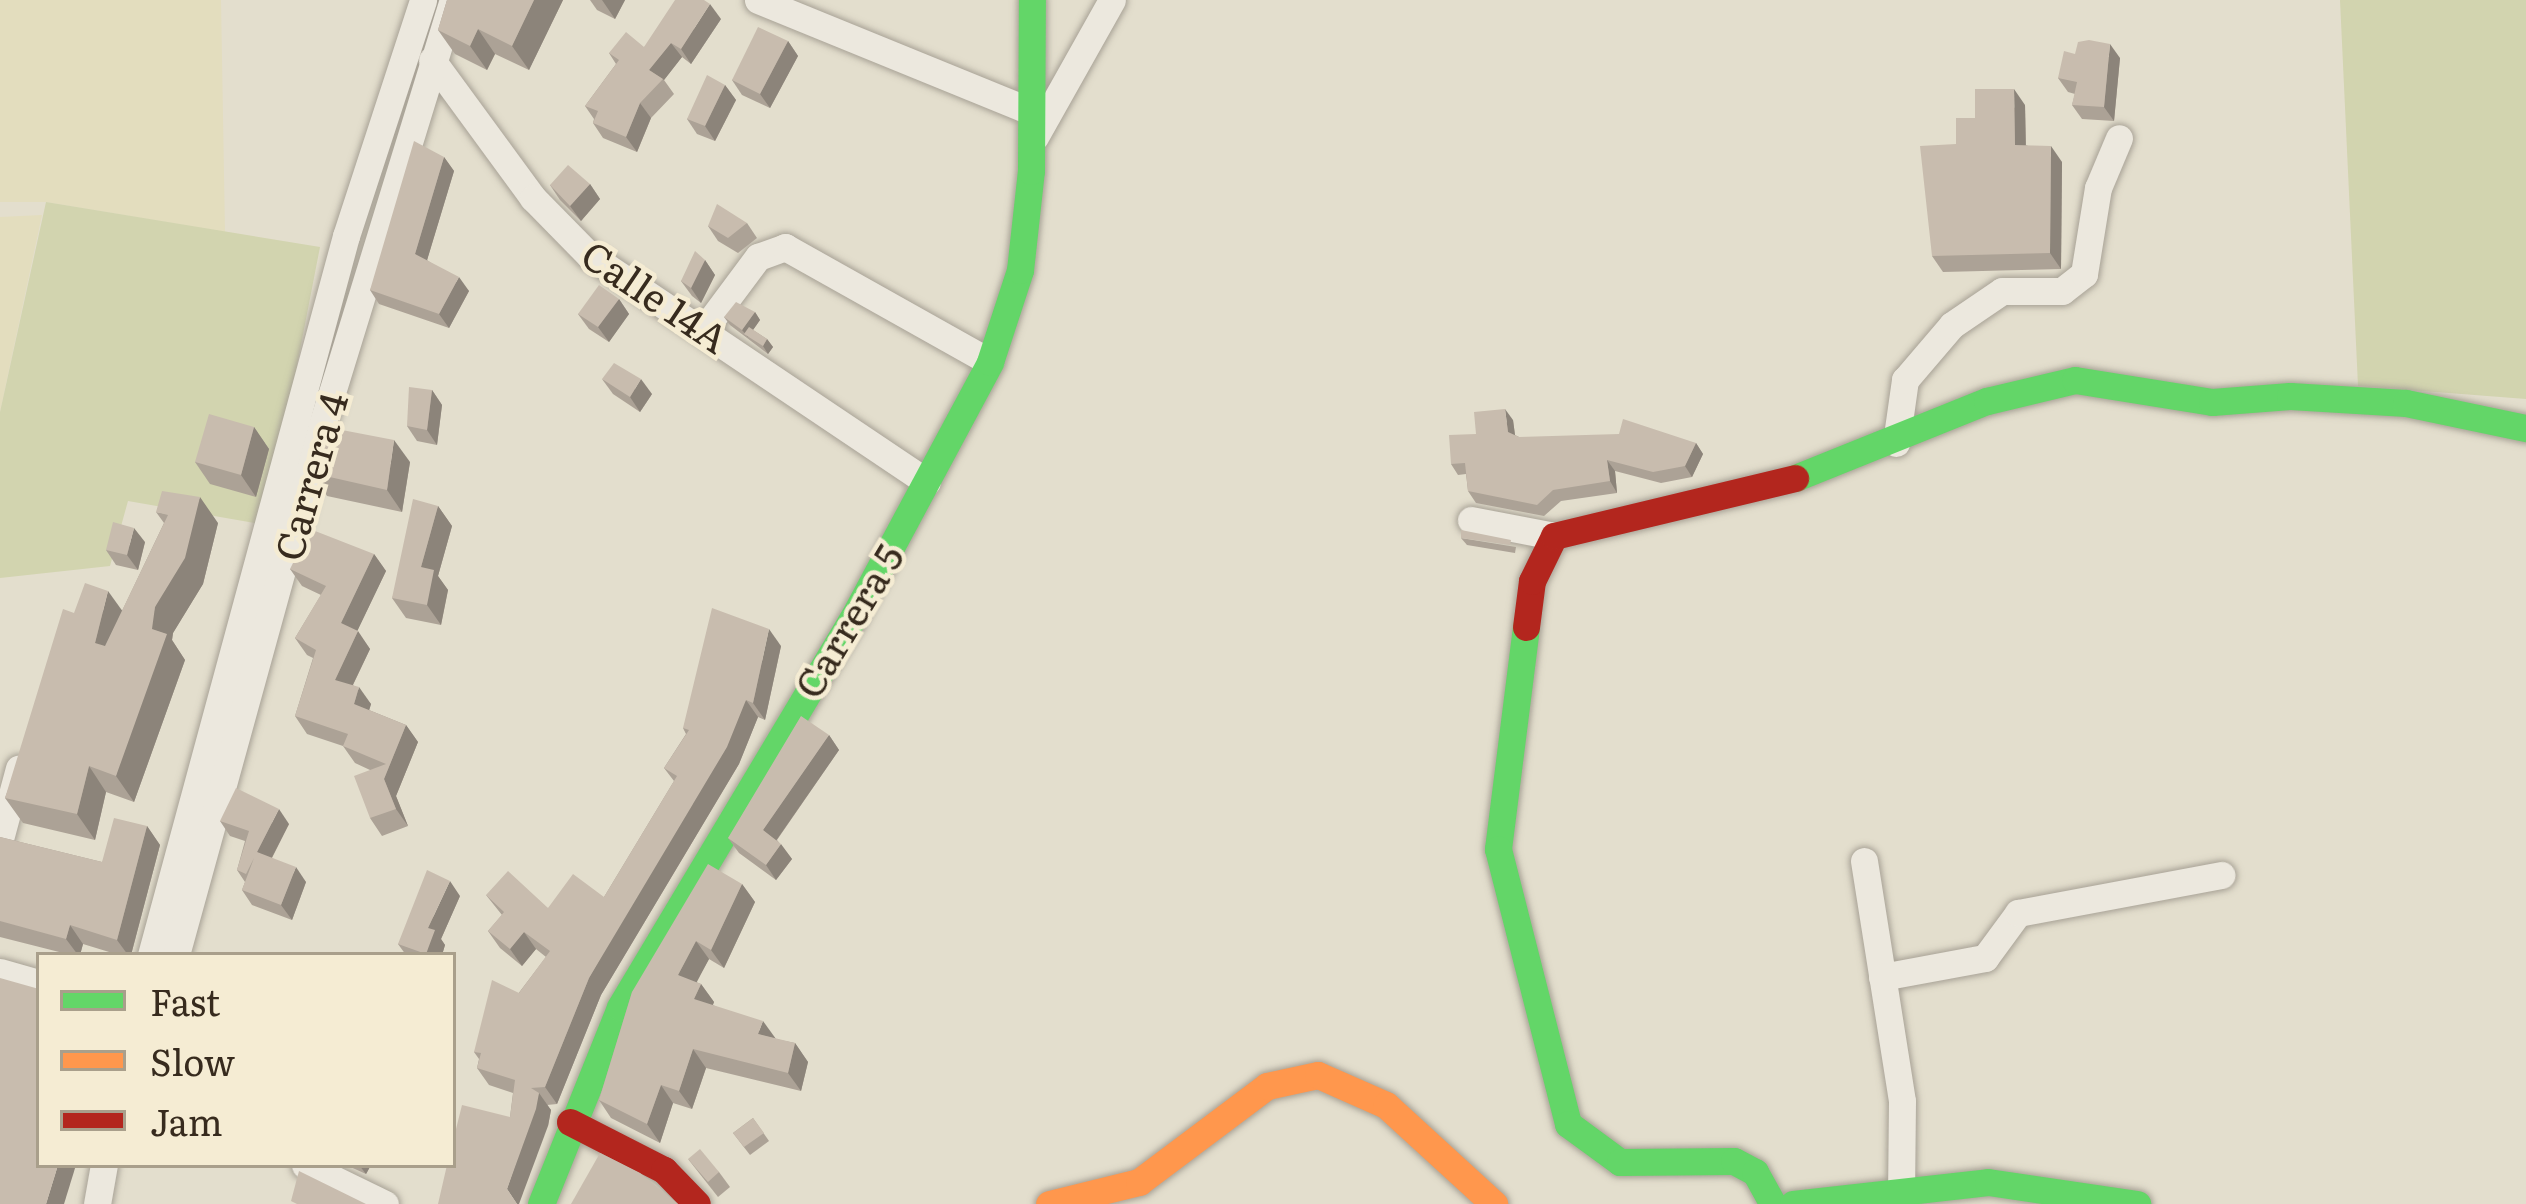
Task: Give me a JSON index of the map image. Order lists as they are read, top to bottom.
{
  "streets": {
    "street": ["Calle 14A", "Carrera 4", "Carrera 5"]
  },
  "crossings": [
    ["Calle 14A", "Carrera 4"],
    ["Calle 14A", "Carrera 5"]
  ],
  "legend": ["Fast", "Slow", "Jam"]
}
